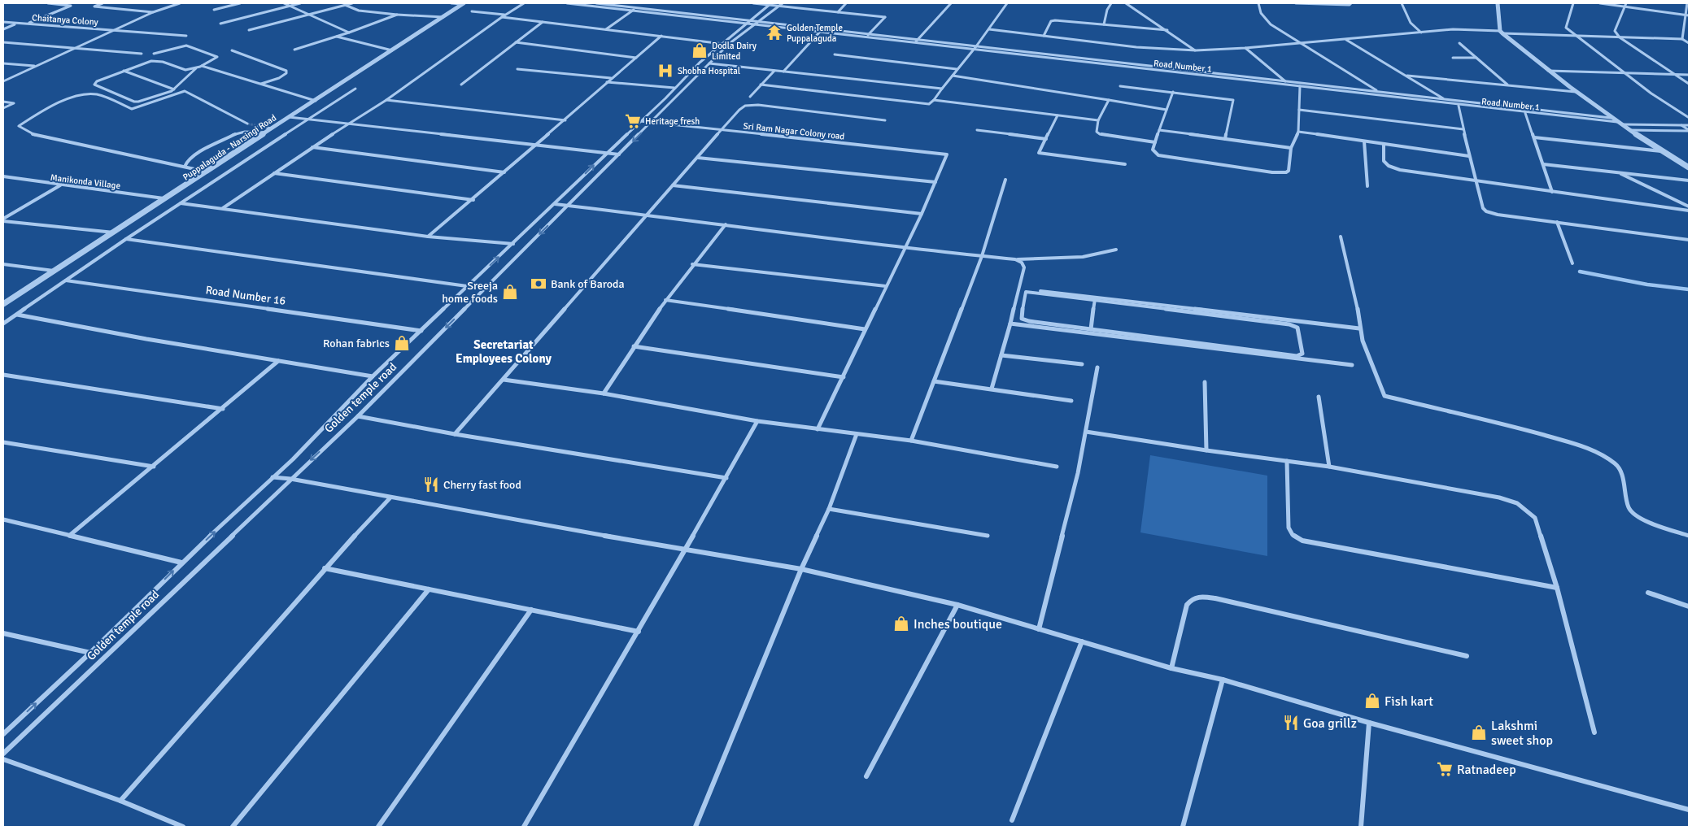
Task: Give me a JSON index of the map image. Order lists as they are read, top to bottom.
{
  "streets": {
    "street": [
      "Chaitanya Colony",
      "Road Number 1",
      "Sri Ram Nagar Colony road",
      "Puppalaguda - Narsingi Road",
      "Manikonda Village",
      "Road Number 16",
      "Golden temple road"
    ]
  },
  "crossings": [
    ["Road Number 1", "Golden temple road"],
    ["Sri Ram Nagar Colony road", "Golden temple road"],
    ["Puppalaguda - Narsingi Road", "Manikonda Village"],
    ["Road Number 16", "Golden temple road"]
  ],
  "districts": ["Secretariat Employees Colony"],
  "places": {
    "temple": ["Golden Temple Puppalaguda"],
    "shop": [
      "Dodla Dairy Limited",
      "Sreeja home foods",
      "Rohan fabrics",
      "Inches boutique",
      "Fish kart",
      "Lakshmi sweet shop"
    ],
    "hospital": ["Shobha Hospital"],
    "supermarket": ["Heritage fresh", "Ratnadeep"],
    "bank": ["Bank of Baroda"],
    "restaurant": ["Cherry fast food", "Goa grillz"]
  }
}
